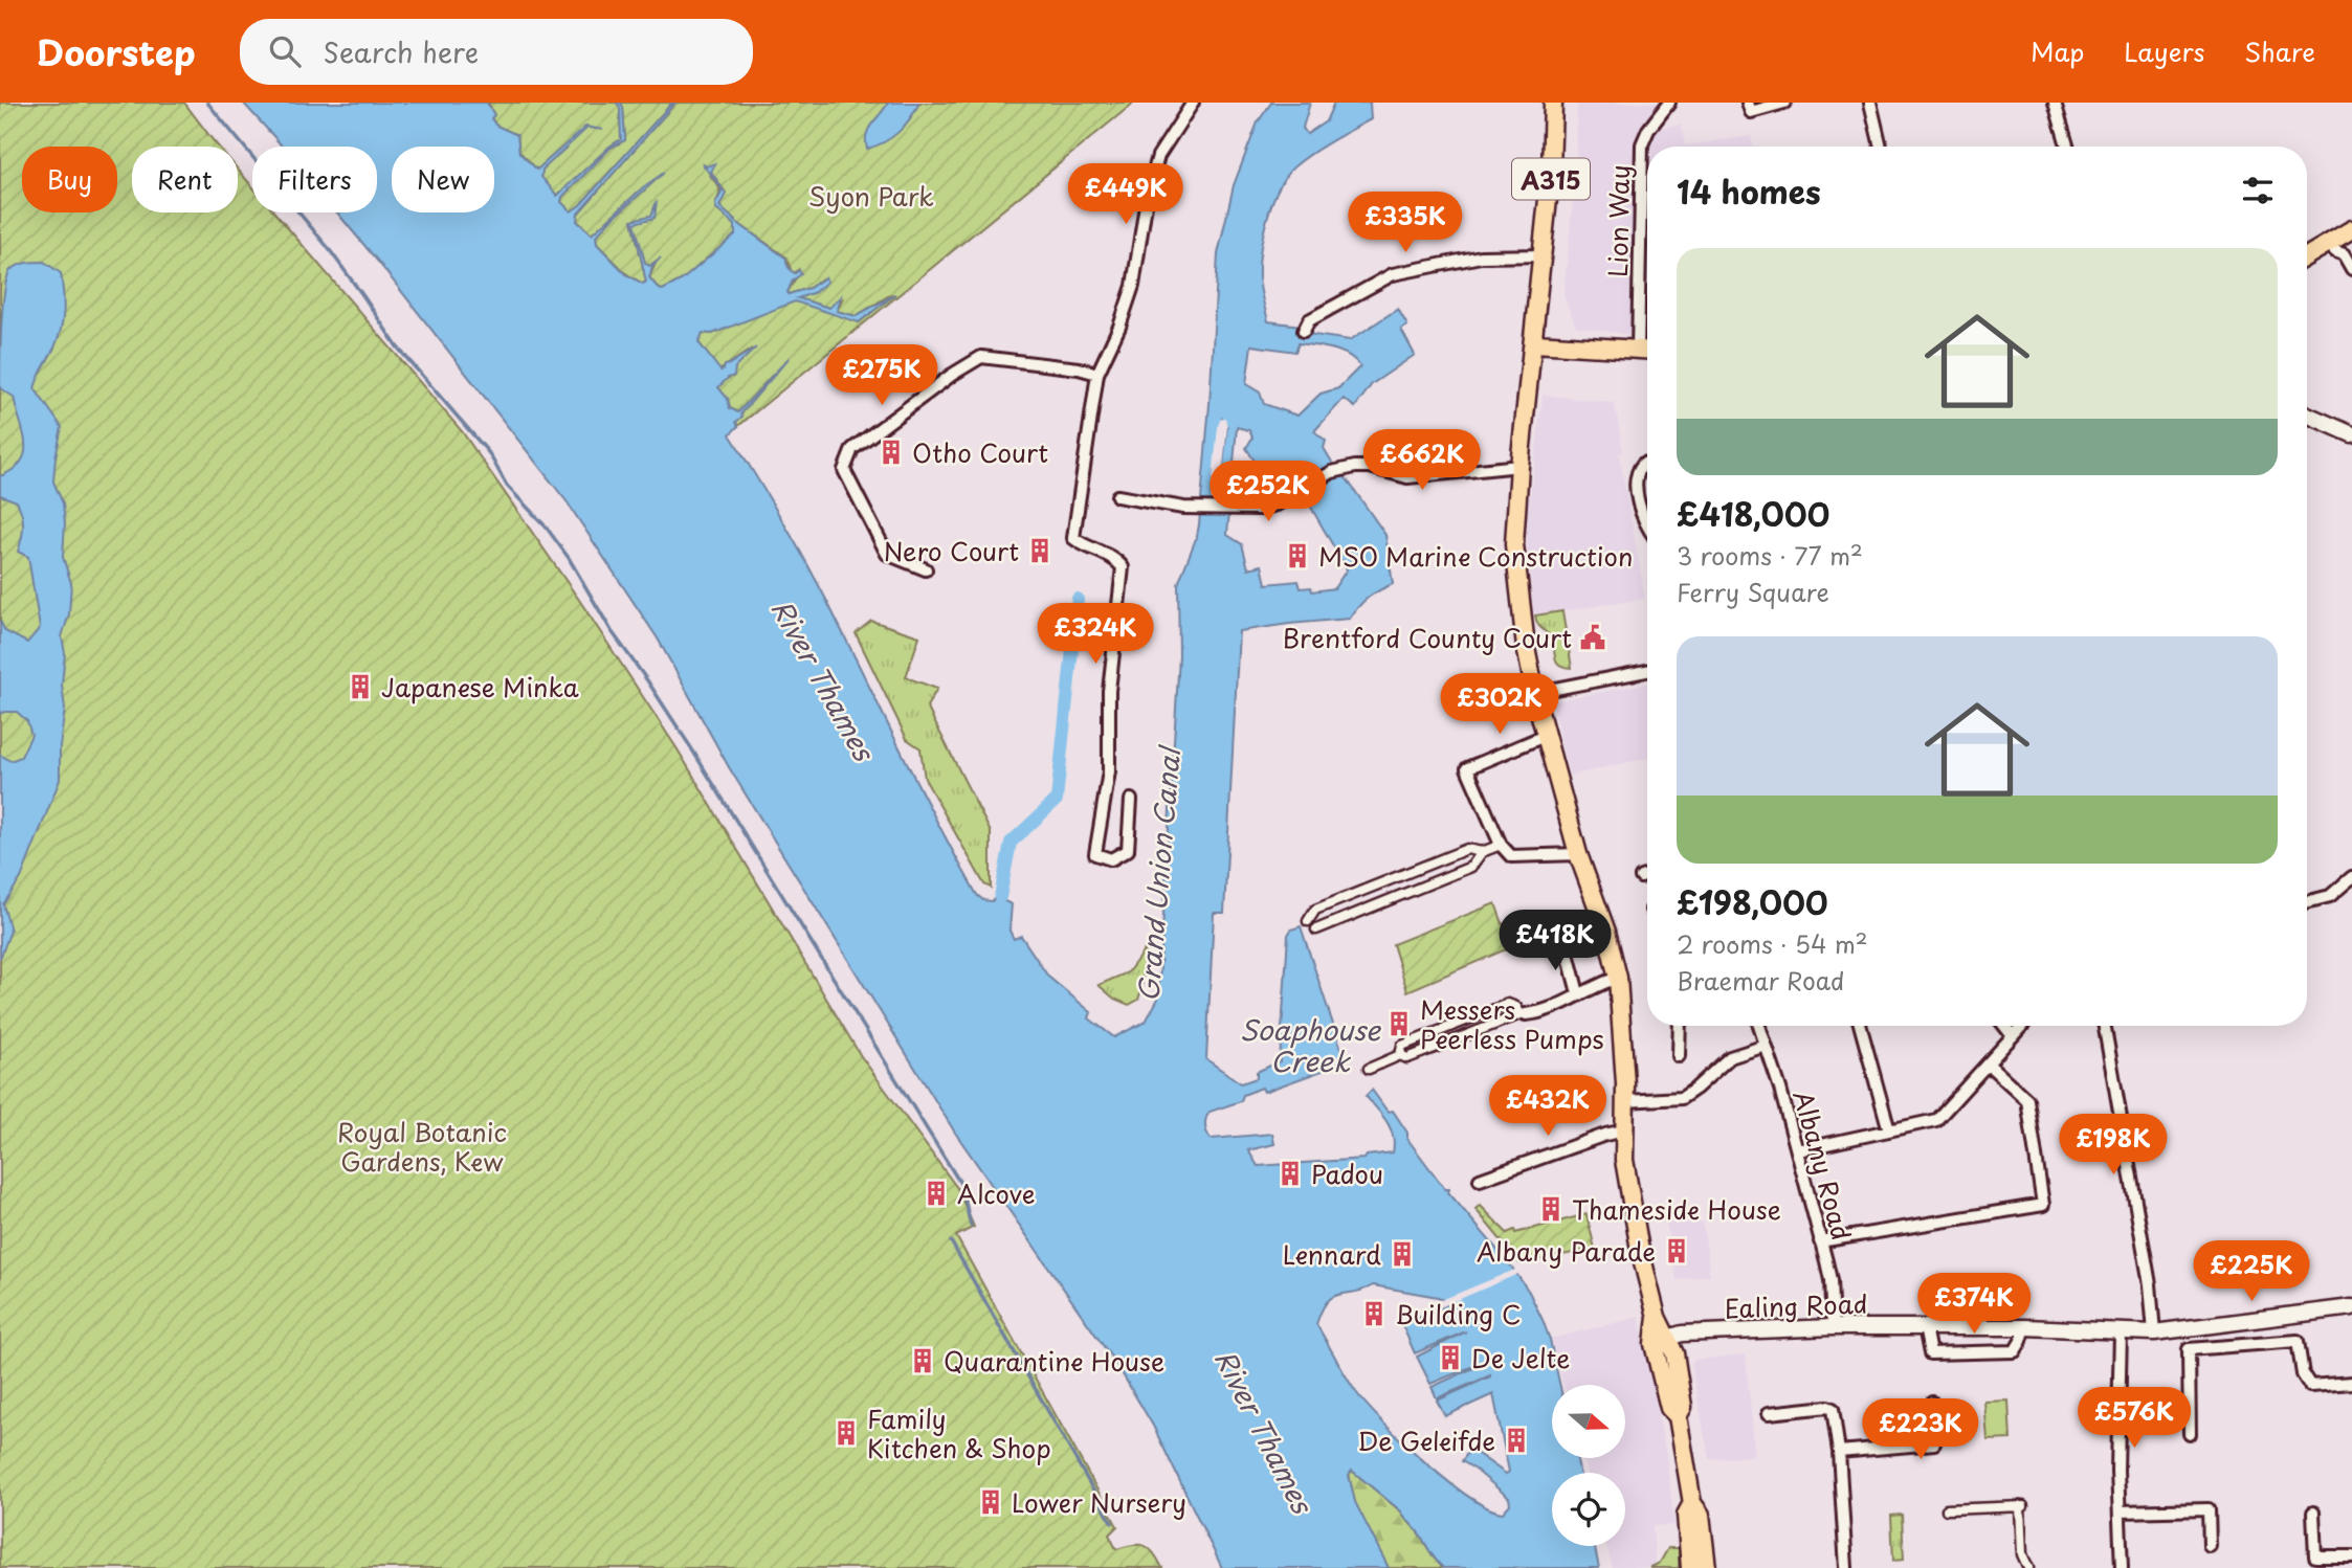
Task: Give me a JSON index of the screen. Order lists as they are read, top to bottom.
{
  "streets": {
    "main road": ["A315", "Ealing Road"],
    "street": ["Lion Way", "Albany Road"]
  },
  "crossings": [
    ["A315", "Ealing Road"],
    ["Albany Road", "Ealing Road"]
  ],
  "water": ["River Thames", "Grand Union Canal", "Soaphouse Creek"],
  "parks": ["Syon Park", "Royal Botanic Gardens, Kew"],
  "places": {
    "building": [
      "Otho Court",
      "Nero Court",
      "MSO Marine Construction",
      "Japanese Minka",
      "Messers Peerless Pumps",
      "Padou",
      "Alcove",
      "Thameside House",
      "Albany Parade",
      "Lennard",
      "Building C",
      "De Jelte",
      "Quarantine House",
      "Family Kitchen & Shop",
      "De Geleifde",
      "Lower Nursery"
    ],
    "public building": ["Brentford County Court"]
  },
  "north": "right",
  "page": {
    "header": "Doorstep",
    "search": "Search here",
    "nav": ["Map", "Layers", "Share"],
    "chip": [
      "Buy",
      "Rent",
      "Filters",
      "New"
    ],
    "heading": "14 homes",
    "price": [
      "£449K",
      "£335K",
      "£275K",
      "£662K",
      "£252K",
      "£324K",
      "£302K",
      "£418K",
      "£432K",
      "£198K",
      "£225K",
      "£374K",
      "£576K",
      "£223K"
    ],
    "list": [
      {
        "name": "£418,000",
        "note": "3 rooms · 77 m² · Ferry Square"
      },
      {
        "name": "£198,000",
        "note": "2 rooms · 54 m² · Braemar Road"
      }
    ]
  }
}
